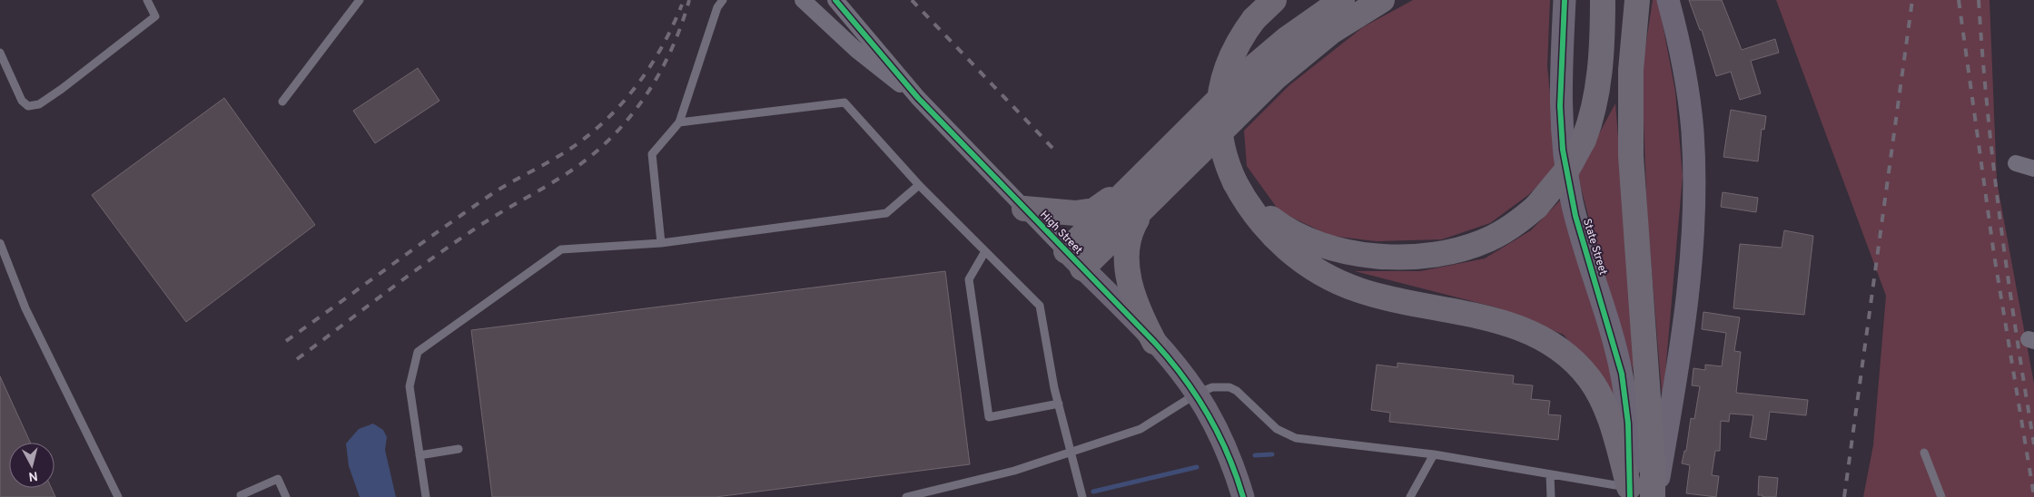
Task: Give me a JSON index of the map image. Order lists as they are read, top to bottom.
{
  "streets": {
    "street": ["High Street", "State Street"]
  },
  "north": "bottom"
}
